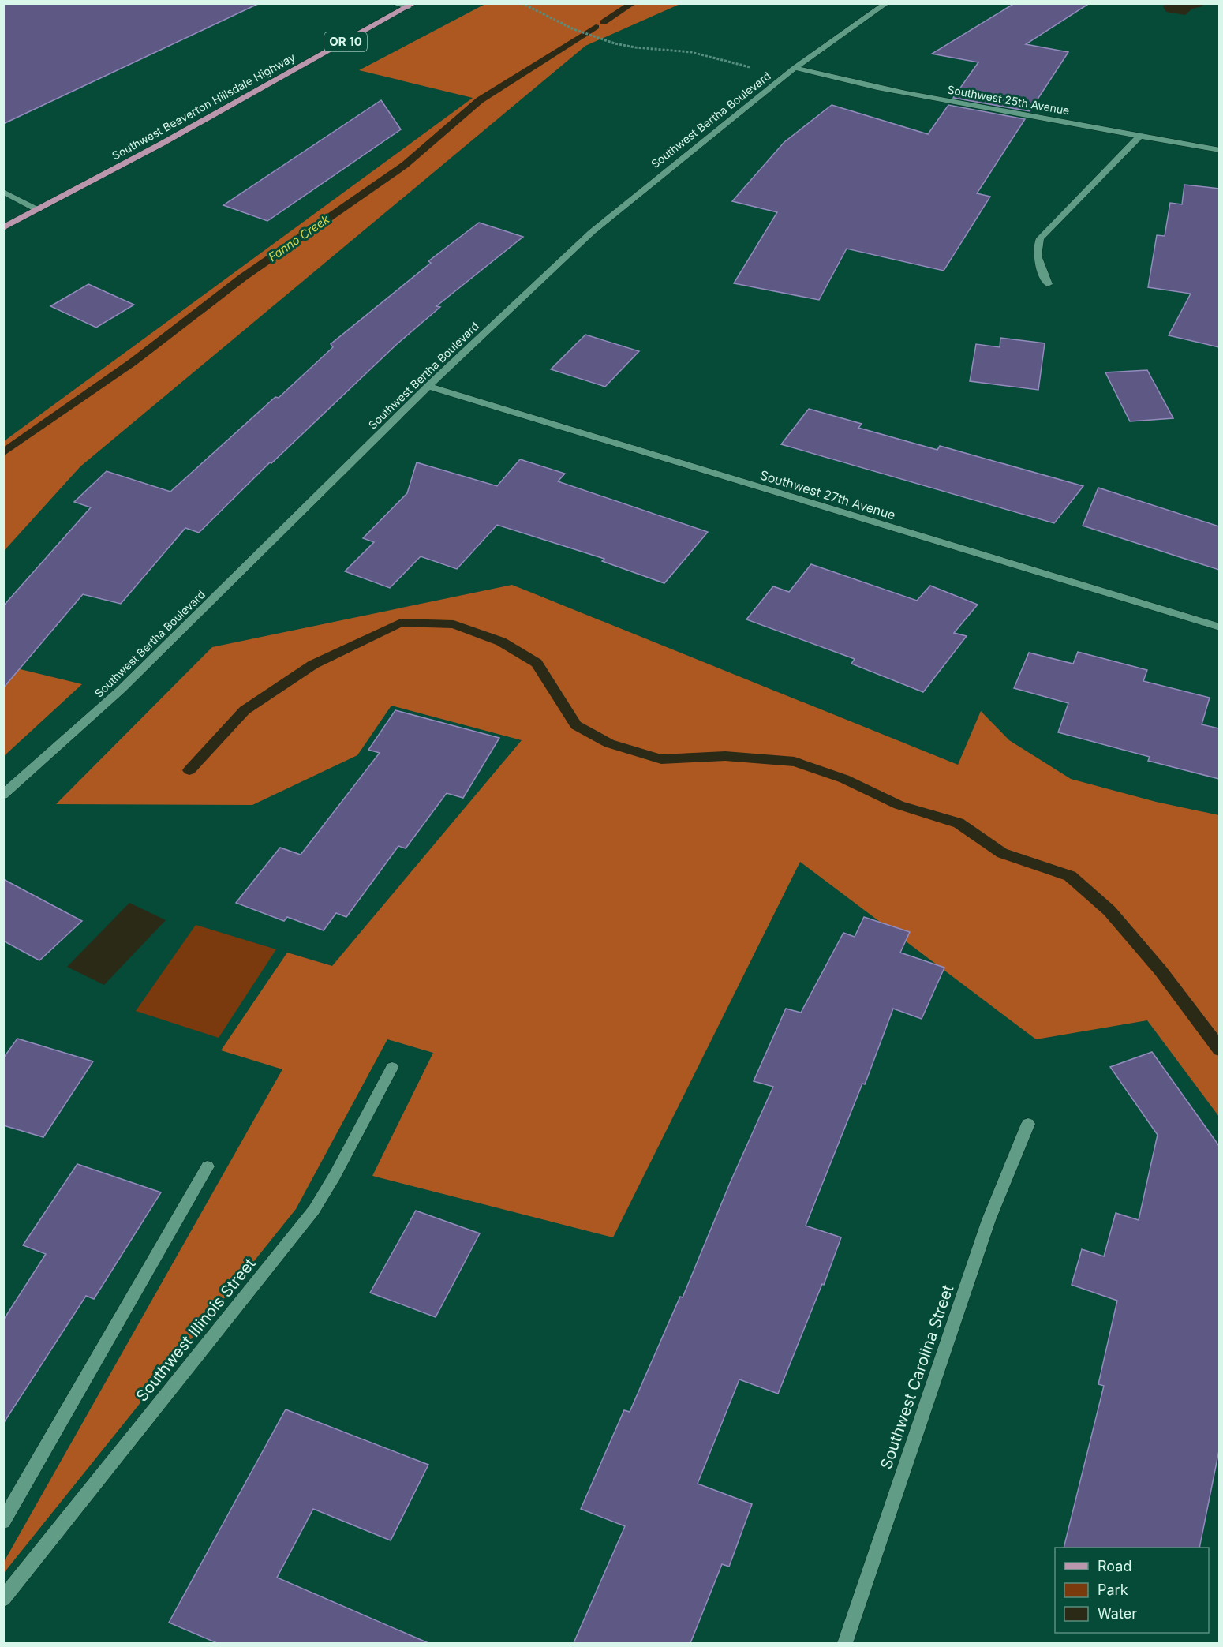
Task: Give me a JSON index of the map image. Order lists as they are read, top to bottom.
{
  "streets": {
    "main road": ["OR 10", "Southwest Beaverton Hillsdale Highway"],
    "street": [
      "Southwest 25th Avenue",
      "Southwest Bertha Boulevard",
      "Southwest 27th Avenue",
      "Southwest Illinois Street",
      "Southwest Carolina Street"
    ]
  },
  "crossings": [
    ["Southwest 25th Avenue", "Southwest Bertha Boulevard"],
    ["Southwest Bertha Boulevard", "Southwest 27th Avenue"]
  ],
  "water": ["Fanno Creek"],
  "legend": ["Road", "Park", "Water"]
}
